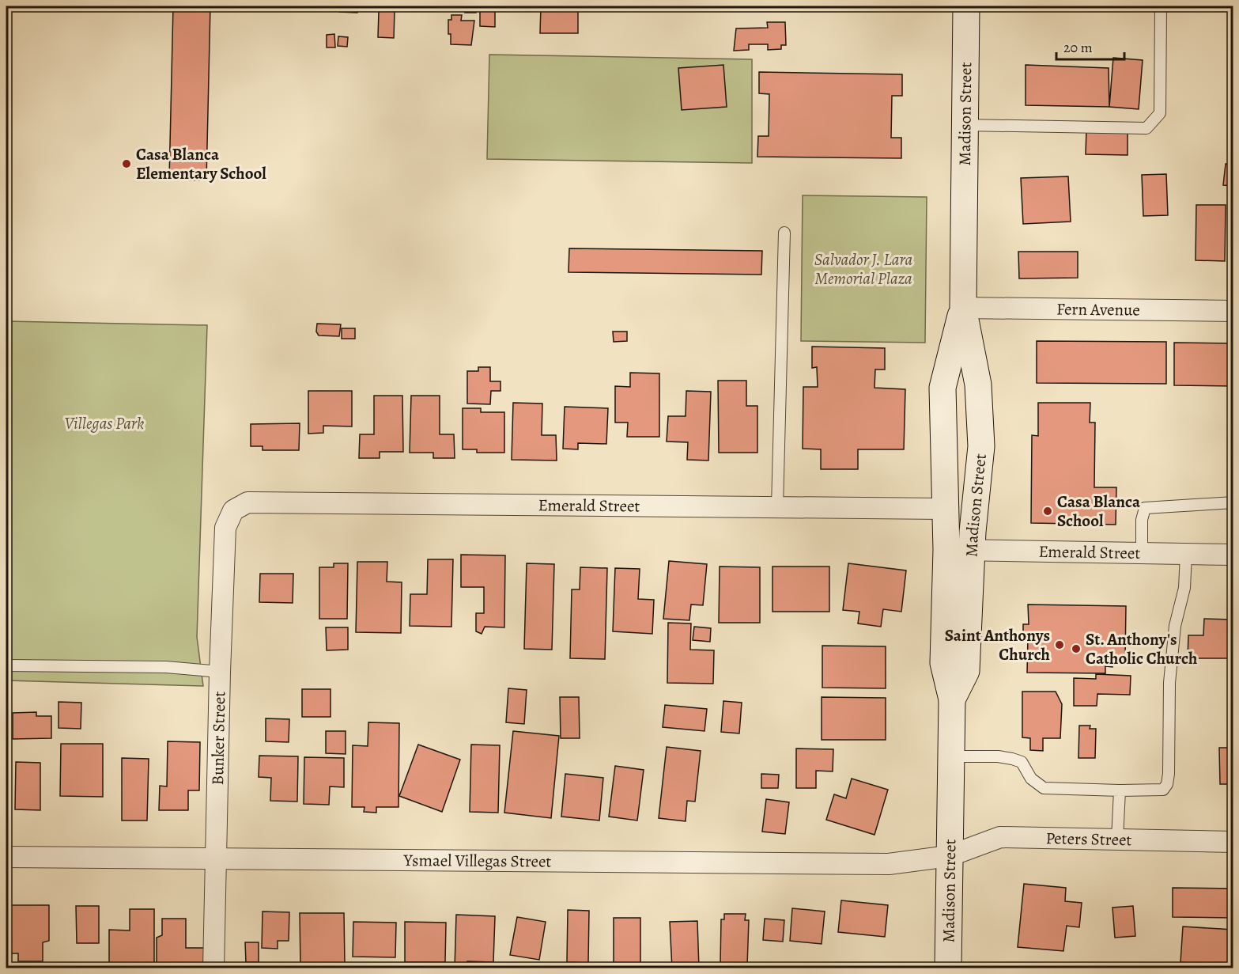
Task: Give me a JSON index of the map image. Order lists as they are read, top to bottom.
{
  "streets": {
    "street": [
      "Madison Street",
      "Fern Avenue",
      "Emerald Street",
      "Bunker Street",
      "Peters Street",
      "Ysmael Villegas Street"
    ]
  },
  "crossings": [
    ["Madison Street", "Fern Avenue"],
    ["Madison Street", "Emerald Street"],
    ["Madison Street", "Peters Street"],
    ["Madison Street", "Ysmael Villegas Street"],
    ["Emerald Street", "Bunker Street"],
    ["Bunker Street", "Ysmael Villegas Street"],
    ["Peters Street", "Ysmael Villegas Street"]
  ],
  "parks": ["Salvador J. Lara Memorial Plaza", "Villegas Park"],
  "places": [
    "Casa Blanca Elementary School",
    "Casa Blanca School",
    "Saint Anthonys Church",
    "St. Anthony's Catholic Church"
  ],
  "scale_bar": "20 m"
}
